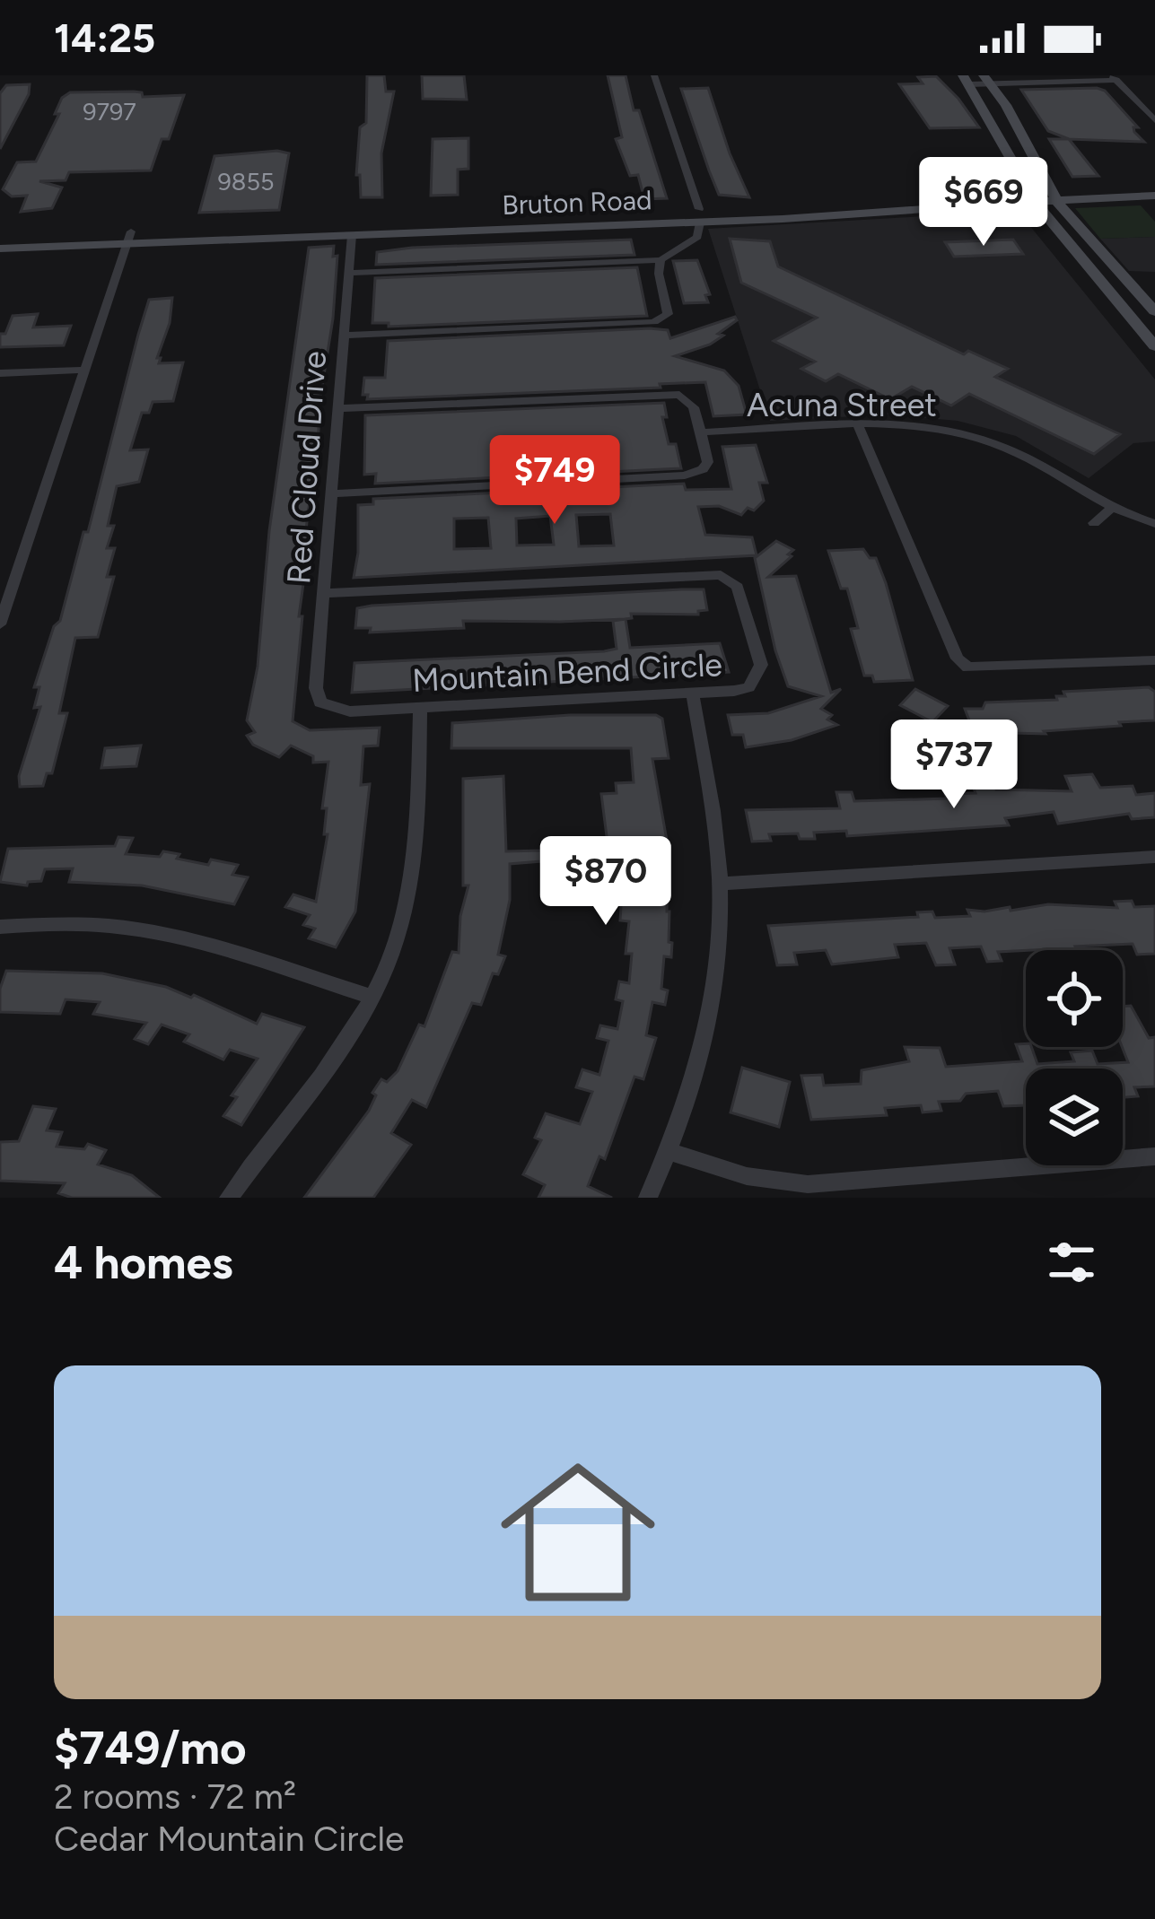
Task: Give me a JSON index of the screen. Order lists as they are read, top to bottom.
{
  "streets": {
    "main road": ["Bruton Road"],
    "street": ["Acuna Street", "Red Cloud Drive", "Mountain Bend Circle"]
  },
  "crossings": [
    ["Bruton Road", "Red Cloud Drive"],
    ["Red Cloud Drive", "Mountain Bend Circle"]
  ],
  "house_numbers": ["9797", "9855"],
  "page": {
    "status": "14:25",
    "price": [
      "$669",
      "$749",
      "$737",
      "$870"
    ],
    "heading": "4 homes",
    "list": [
      {
        "name": "$749/mo",
        "note": "2 rooms · 72 m² · Cedar Mountain Circle"
      }
    ]
  }
}
